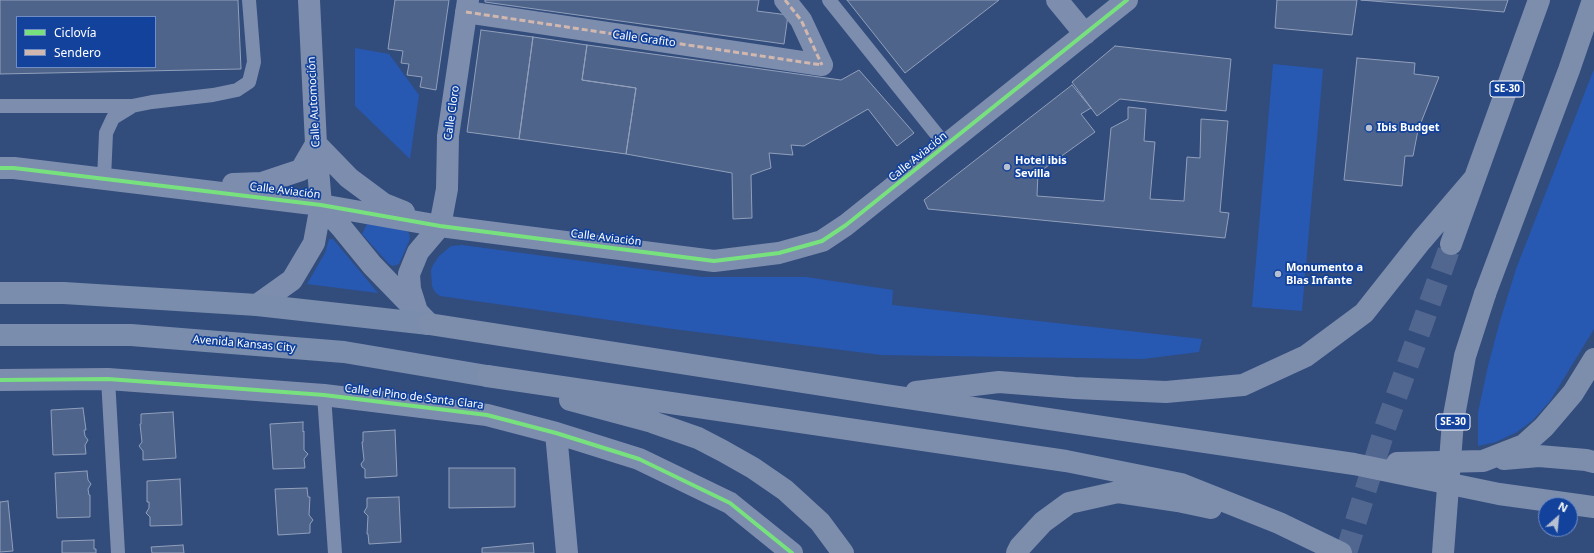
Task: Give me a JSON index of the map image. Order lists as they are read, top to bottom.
{
  "streets": {
    "highway": ["SE-30"],
    "main road": ["Avenida Kansas City"],
    "street": [
      "Calle Grafito",
      "Calle Automoción",
      "Calle Cloro",
      "Calle Aviación",
      "Calle el Pino de Santa Clara"
    ]
  },
  "crossings": [
    ["Calle Grafito", "Calle Cloro"],
    ["Calle Automoción", "Calle Aviación"],
    ["Calle Cloro", "Calle Aviación"]
  ],
  "places": ["Ibis Budget", "Hotel ibis Sevilla", "Monumento a Blas Infante"],
  "legend": ["Ciclovía", "Sendero"],
  "north": "top right"
}
